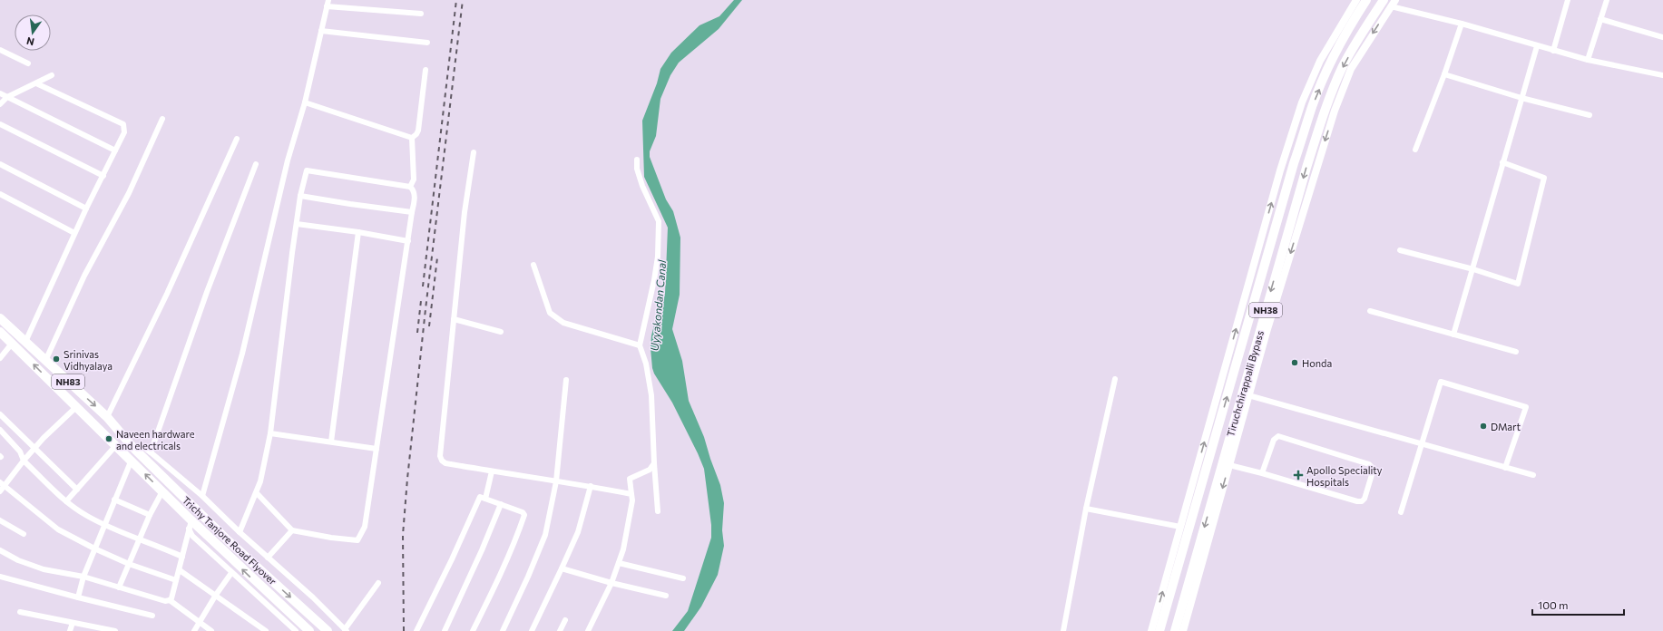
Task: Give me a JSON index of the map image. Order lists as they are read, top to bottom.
{
  "streets": {
    "highway": [
      "NH38",
      "NH83",
      "Tiruchchirappalli Bypass",
      "Trichy Tanjore Road Flyover"
    ]
  },
  "crossings": [
    ["NH83", "Trichy Tanjore Road Flyover"]
  ],
  "water": ["Uyyakondan Canal"],
  "places": {
    "other": [
      "Srinivas Vidhyalaya",
      "Honda",
      "DMart",
      "Naveen hardware and electricals"
    ],
    "health": ["Apollo Speciality Hospitals"]
  },
  "scale_bar": "100 m",
  "north": "bottom"
}
